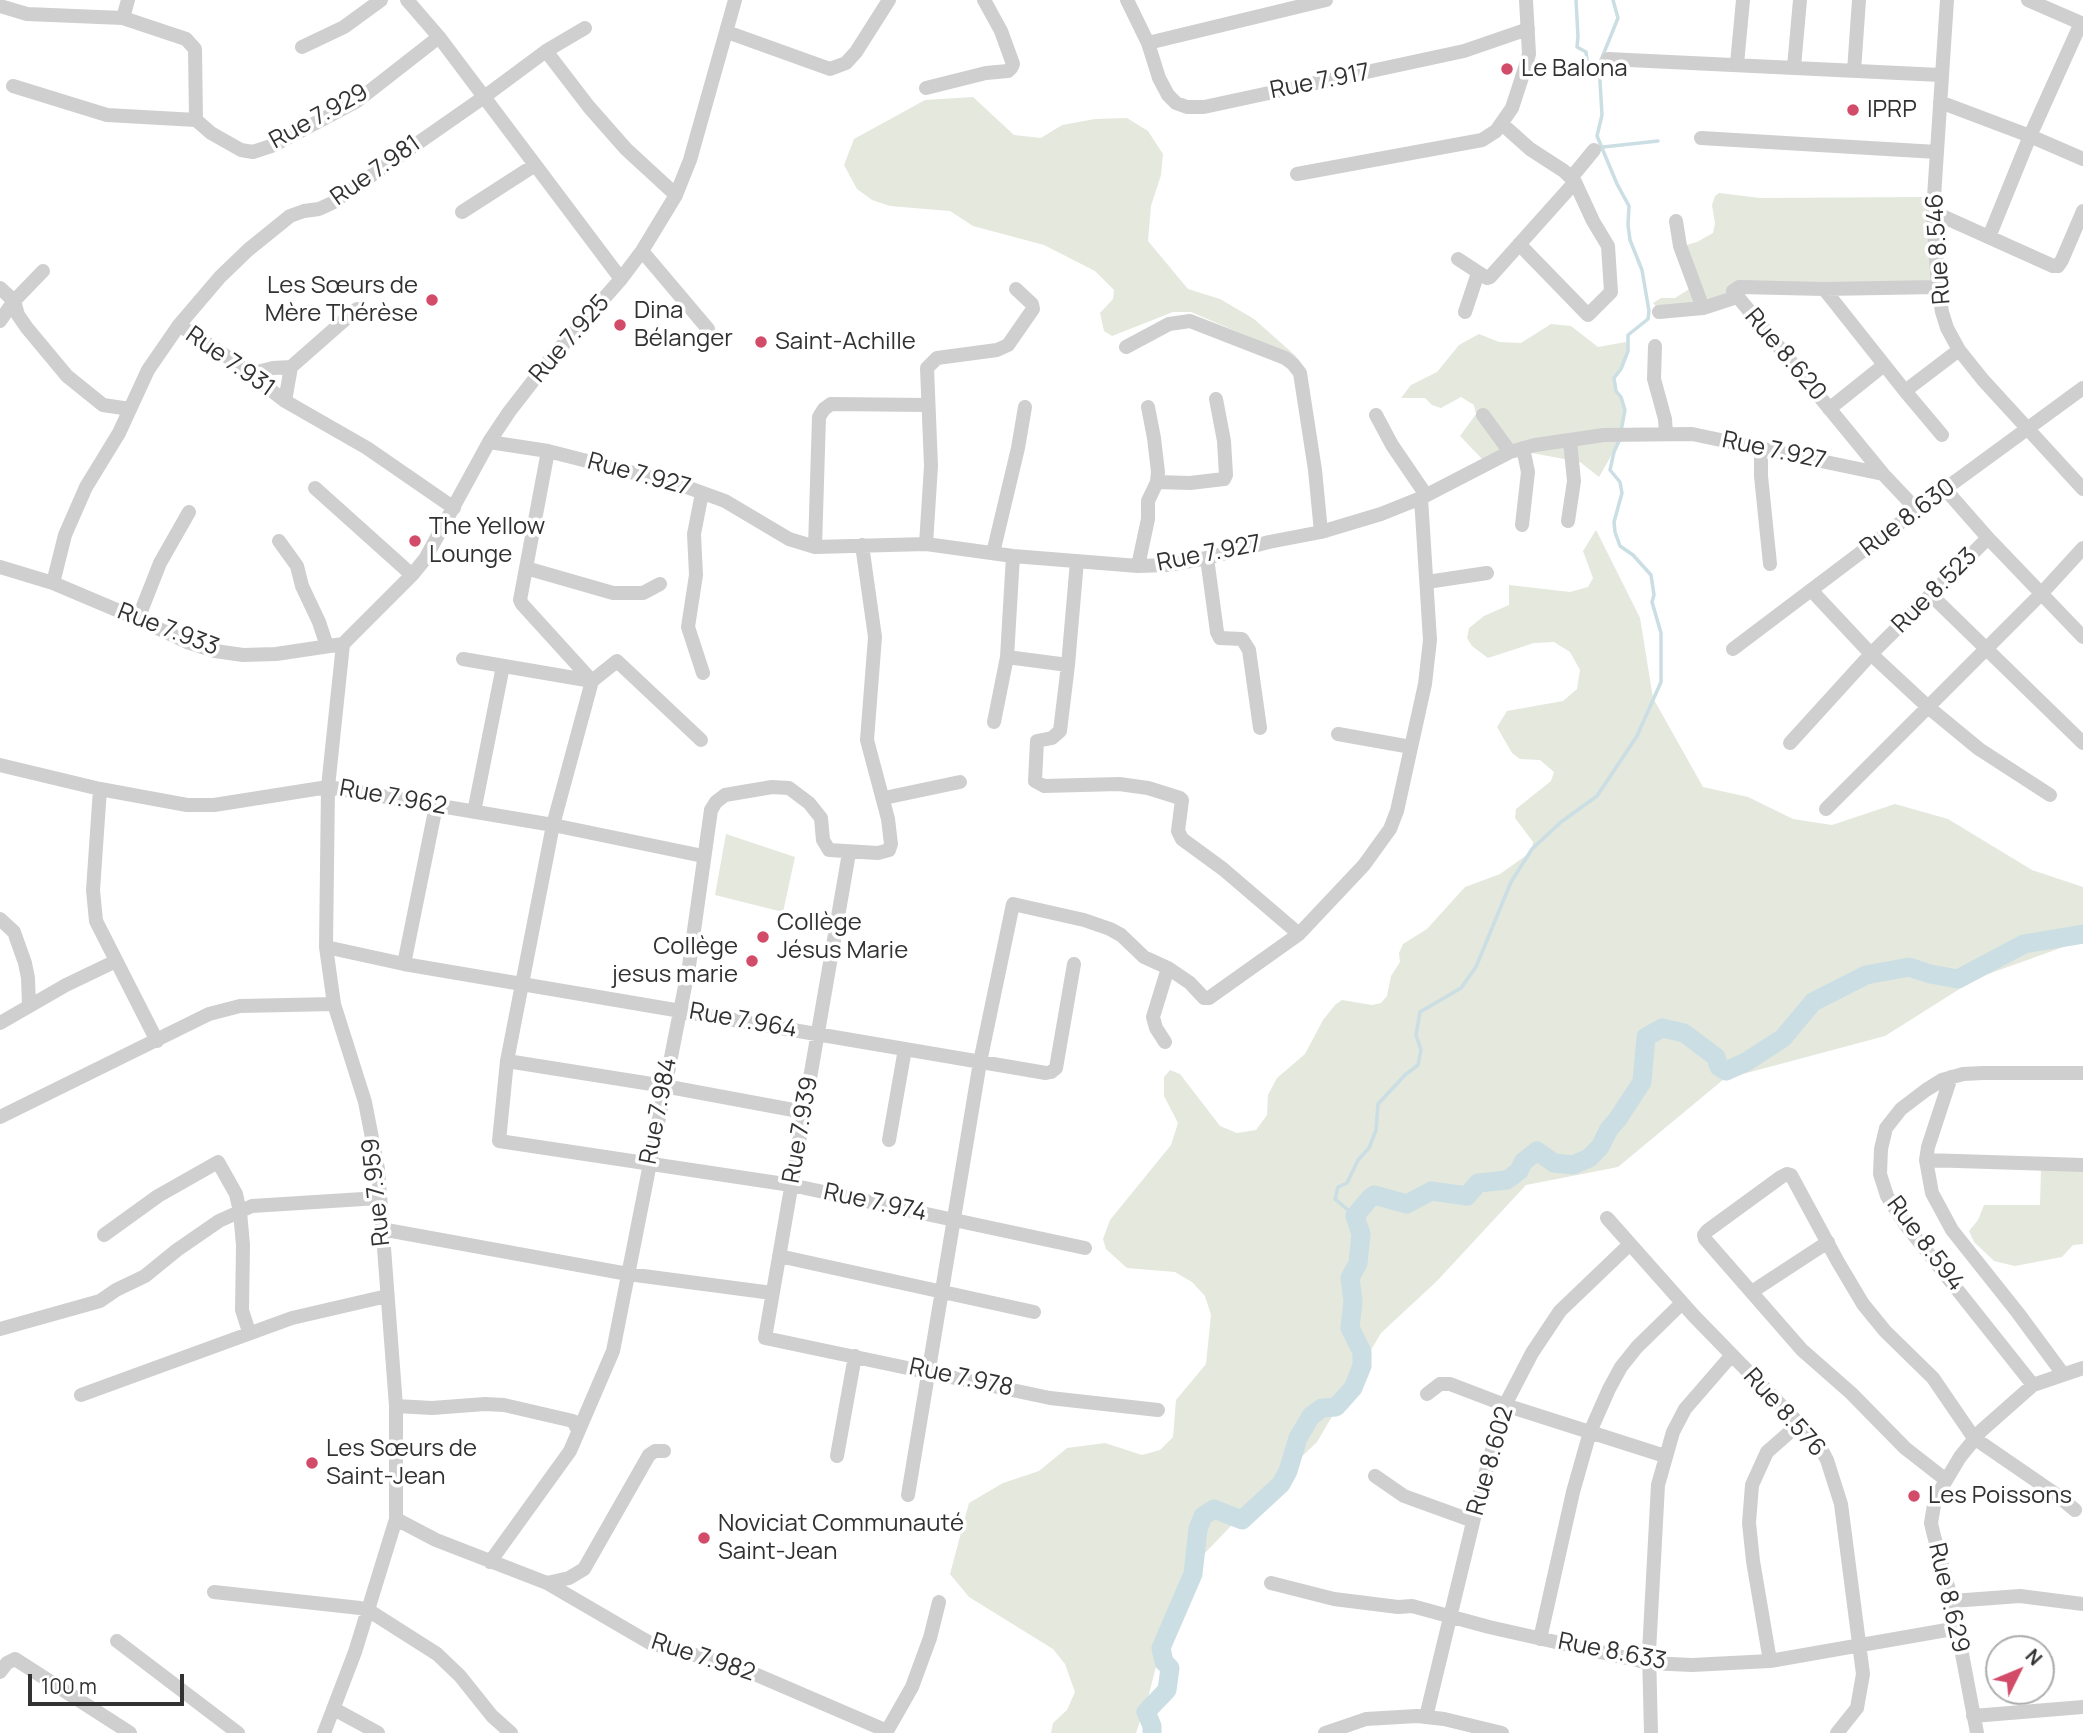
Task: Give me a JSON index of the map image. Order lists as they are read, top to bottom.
{
  "streets": {
    "street": [
      "Rue 7.917",
      "Rue 7.929",
      "Rue 7.981",
      "Rue 8.546",
      "Rue 7.925",
      "Rue 8.620",
      "Rue 7.931",
      "Rue 7.927",
      "Rue 8.630",
      "Rue 8.523",
      "Rue 7.933",
      "Rue 7.962",
      "Rue 7.964",
      "Rue 7.984",
      "Rue 7.939",
      "Rue 7.959",
      "Rue 7.974",
      "Rue 8.594",
      "Rue 7.978",
      "Rue 8.576",
      "Rue 8.602",
      "Rue 8.629",
      "Rue 8.633",
      "Rue 7.982"
    ]
  },
  "crossings": [
    ["Rue 7.981", "Rue 7.931"],
    ["Rue 8.546", "Rue 8.620"],
    ["Rue 8.546", "Rue 8.630"],
    ["Rue 7.925", "Rue 7.931"],
    ["Rue 7.925", "Rue 7.927"],
    ["Rue 7.925", "Rue 7.933"],
    ["Rue 7.925", "Rue 7.959"],
    ["Rue 8.620", "Rue 7.927"],
    ["Rue 8.620", "Rue 8.630"],
    ["Rue 7.931", "Rue 7.933"],
    ["Rue 7.933", "Rue 7.959"],
    ["Rue 7.962", "Rue 7.984"],
    ["Rue 7.962", "Rue 7.959"],
    ["Rue 7.964", "Rue 7.984"],
    ["Rue 7.964", "Rue 7.939"],
    ["Rue 7.964", "Rue 7.959"],
    ["Rue 7.984", "Rue 7.939"],
    ["Rue 7.984", "Rue 7.974"],
    ["Rue 7.984", "Rue 7.982"],
    ["Rue 7.939", "Rue 7.974"],
    ["Rue 7.939", "Rue 7.978"],
    ["Rue 7.959", "Rue 7.982"],
    ["Rue 8.594", "Rue 8.629"],
    ["Rue 8.576", "Rue 8.602"],
    ["Rue 8.576", "Rue 8.633"],
    ["Rue 8.602", "Rue 8.633"],
    ["Rue 8.629", "Rue 8.633"]
  ],
  "places": [
    "Le Balona",
    "IPRP",
    "Les Sœurs de Mère Thérèse",
    "Dina Bélanger",
    "Saint-Achille",
    "The Yellow Lounge",
    "Collège Jésus Marie",
    "Collège jesus marie",
    "Les Sœurs de Saint-Jean",
    "Les Poissons",
    "Noviciat Communauté Saint-Jean"
  ],
  "scale_bar": "100 m",
  "north": "top right"
}
